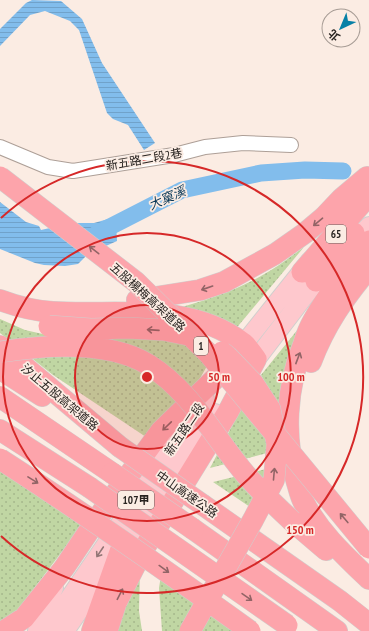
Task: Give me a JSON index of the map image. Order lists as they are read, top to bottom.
{
  "streets": {
    "highway": [
      "65",
      "五股楊梅高架道路",
      "1",
      "汐止五股高架道路",
      "中山高速公路"
    ],
    "main road": ["新五路二段", "107甲"],
    "street": ["新五路二段2巷"]
  },
  "crossings": [
    ["65", "新五路二段"],
    ["汐止五股高架道路", "中山高速公路"]
  ],
  "water": ["大窠溪"],
  "north": "bottom left",
  "rings": ["50 m", "100 m", "150 m"]
}
